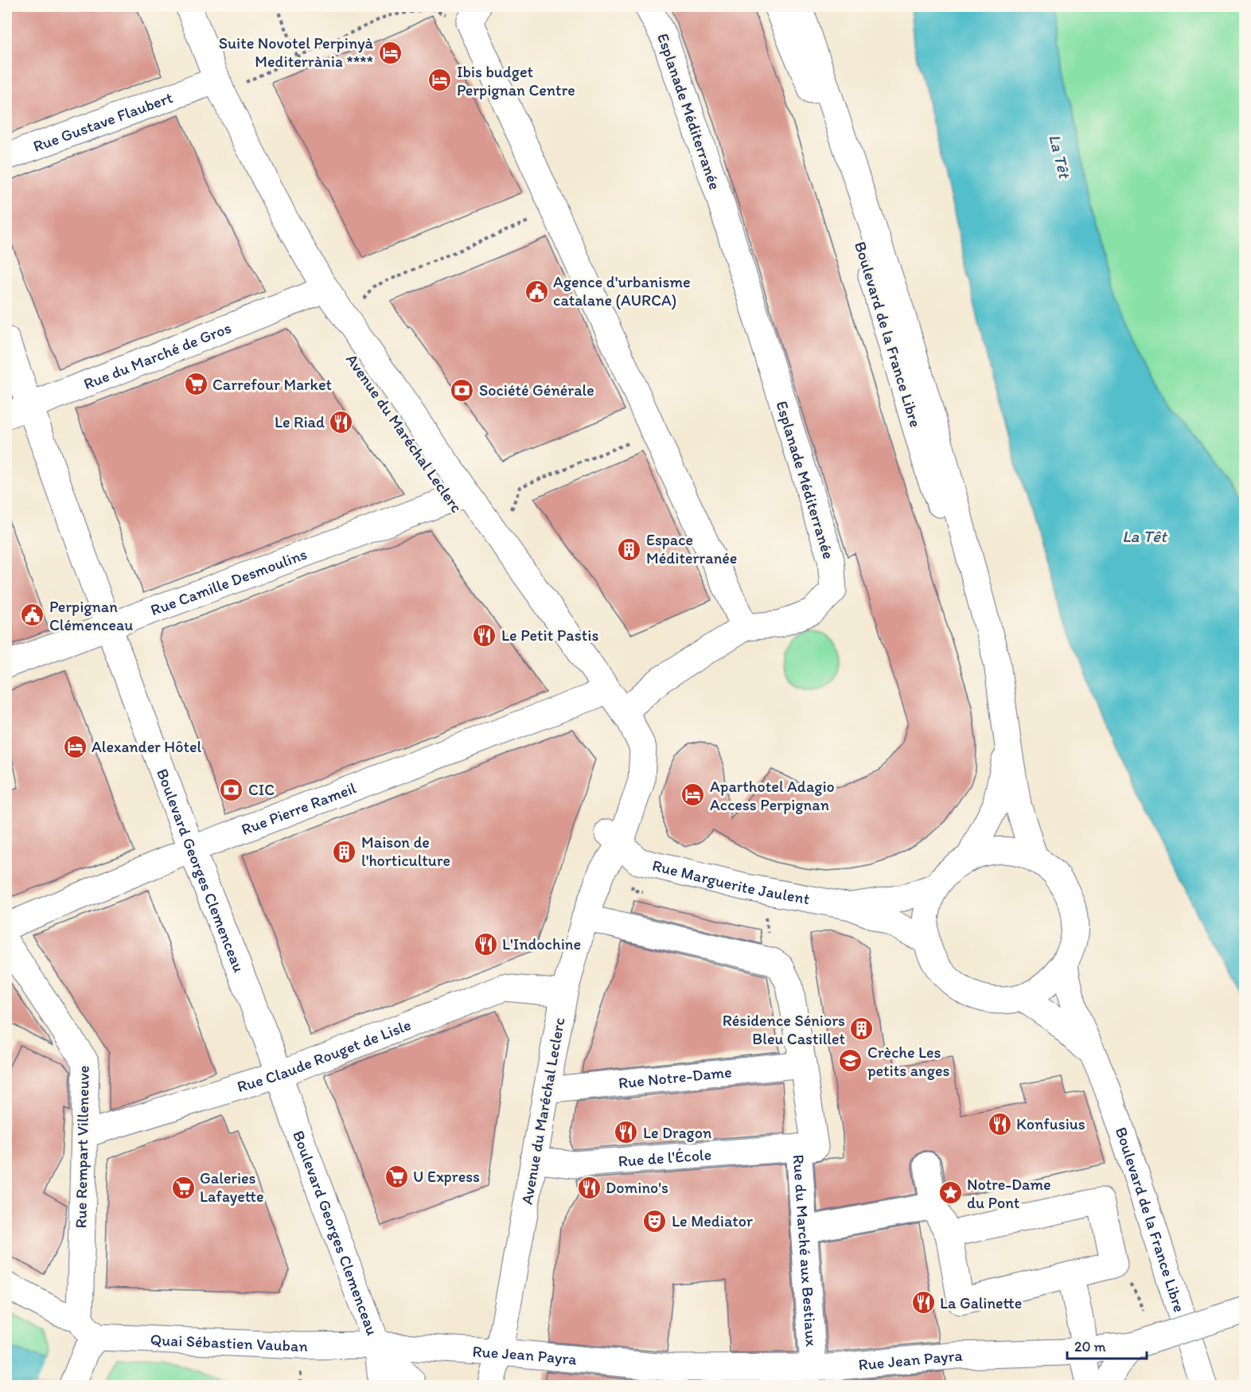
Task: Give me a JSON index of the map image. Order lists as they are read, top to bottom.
{
  "streets": {
    "street": [
      "Esplanade Méditerranée",
      "Rue Gustave Flaubert",
      "Boulevard de la France Libre",
      "Rue du Marché de Gros",
      "Avenue du Maréchal Leclerc",
      "Rue Camille Desmoulins",
      "Rue Pierre Rameil",
      "Boulevard Georges Clemenceau",
      "Rue Marguerite Jaulent",
      "Rue Claude Rouget de Lisle",
      "Rue Notre-Dame",
      "Rue Rempart Villeneuve",
      "Rue de l'École",
      "Rue du Marché aux Bestiaux",
      "Quai Sébastien Vauban",
      "Rue Jean Payra"
    ]
  },
  "crossings": [
    ["Rue Gustave Flaubert", "Avenue du Maréchal Leclerc"],
    ["Boulevard de la France Libre", "Rue Marguerite Jaulent"],
    ["Rue du Marché de Gros", "Avenue du Maréchal Leclerc"],
    ["Rue du Marché de Gros", "Boulevard Georges Clemenceau"],
    ["Avenue du Maréchal Leclerc", "Rue Camille Desmoulins"],
    ["Avenue du Maréchal Leclerc", "Rue Pierre Rameil"],
    ["Avenue du Maréchal Leclerc", "Rue Marguerite Jaulent"],
    ["Avenue du Maréchal Leclerc", "Rue Claude Rouget de Lisle"],
    ["Avenue du Maréchal Leclerc", "Rue Notre-Dame"],
    ["Avenue du Maréchal Leclerc", "Rue de l'École"],
    ["Avenue du Maréchal Leclerc", "Rue du Marché aux Bestiaux"],
    ["Avenue du Maréchal Leclerc", "Rue Jean Payra"],
    ["Rue Camille Desmoulins", "Boulevard Georges Clemenceau"],
    ["Rue Pierre Rameil", "Boulevard Georges Clemenceau"],
    ["Boulevard Georges Clemenceau", "Rue Claude Rouget de Lisle"],
    ["Boulevard Georges Clemenceau", "Quai Sébastien Vauban"],
    ["Boulevard Georges Clemenceau", "Rue Jean Payra"],
    ["Rue Claude Rouget de Lisle", "Rue Rempart Villeneuve"],
    ["Rue Notre-Dame", "Rue du Marché aux Bestiaux"],
    ["Rue de l'École", "Rue du Marché aux Bestiaux"],
    ["Quai Sébastien Vauban", "Rue Jean Payra"]
  ],
  "water": ["La Têt"],
  "places": {
    "hotel": [
      "Suite Novotel Perpinyà Mediterrània ****",
      "Ibis budget Perpignan Centre",
      "Alexander Hôtel",
      "Aparthotel Adagio Access Perpignan"
    ],
    "public building": ["Agence d'urbanisme catalane (AURCA)", "Perpignan Clémenceau"],
    "supermarket": ["Carrefour Market", "U Express", "Galeries Lafayette"],
    "bank": ["Société Générale", "CIC"],
    "restaurant": [
      "Le Riad",
      "Le Petit Pastis",
      "L'Indochine",
      "Konfusius",
      "Le Dragon",
      "Domino's",
      "La Galinette"
    ],
    "building": ["Espace Méditerranée", "Maison de l'horticulture", "Résidence Séniors Bleu Castillet"],
    "school or university": ["Crèche Les petits anges"],
    "place": ["Notre-Dame du Pont"],
    "theatre": ["Le Mediator"]
  },
  "scale_bar": "20 m"
}
